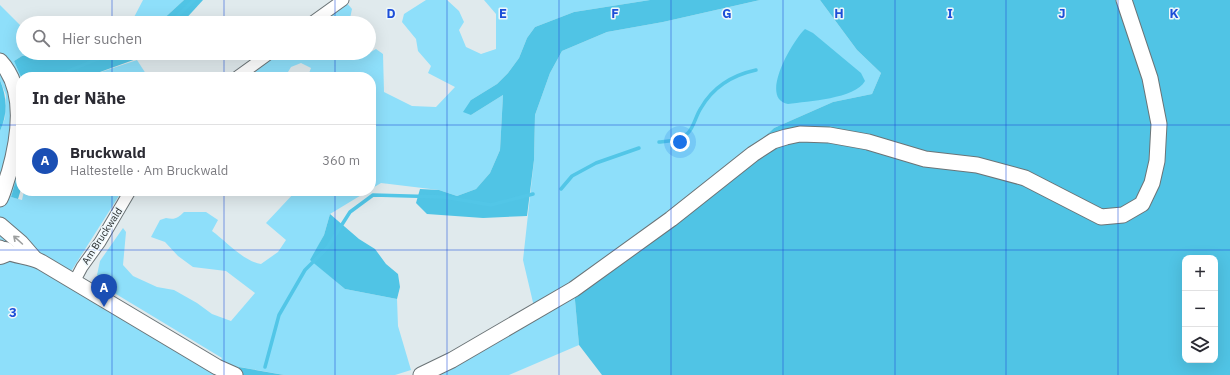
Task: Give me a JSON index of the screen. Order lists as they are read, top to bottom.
{
  "streets": {
    "street": ["Am Bruckwald"]
  },
  "page": {
    "search": "Hier suchen",
    "heading": "In der Nähe",
    "list": [
      {
        "mark": "A",
        "name": "Bruckwald",
        "note": "Haltestelle · Am Bruckwald",
        "value": "360 m"
      }
    ],
    "map_buttons": ["+", "−"],
    "pins": "A"
  },
  "grid": {
    "columns": [
      "D",
      "E",
      "F",
      "G",
      "H",
      "I",
      "J",
      "K"
    ],
    "rows": ["3"]
  }
}
